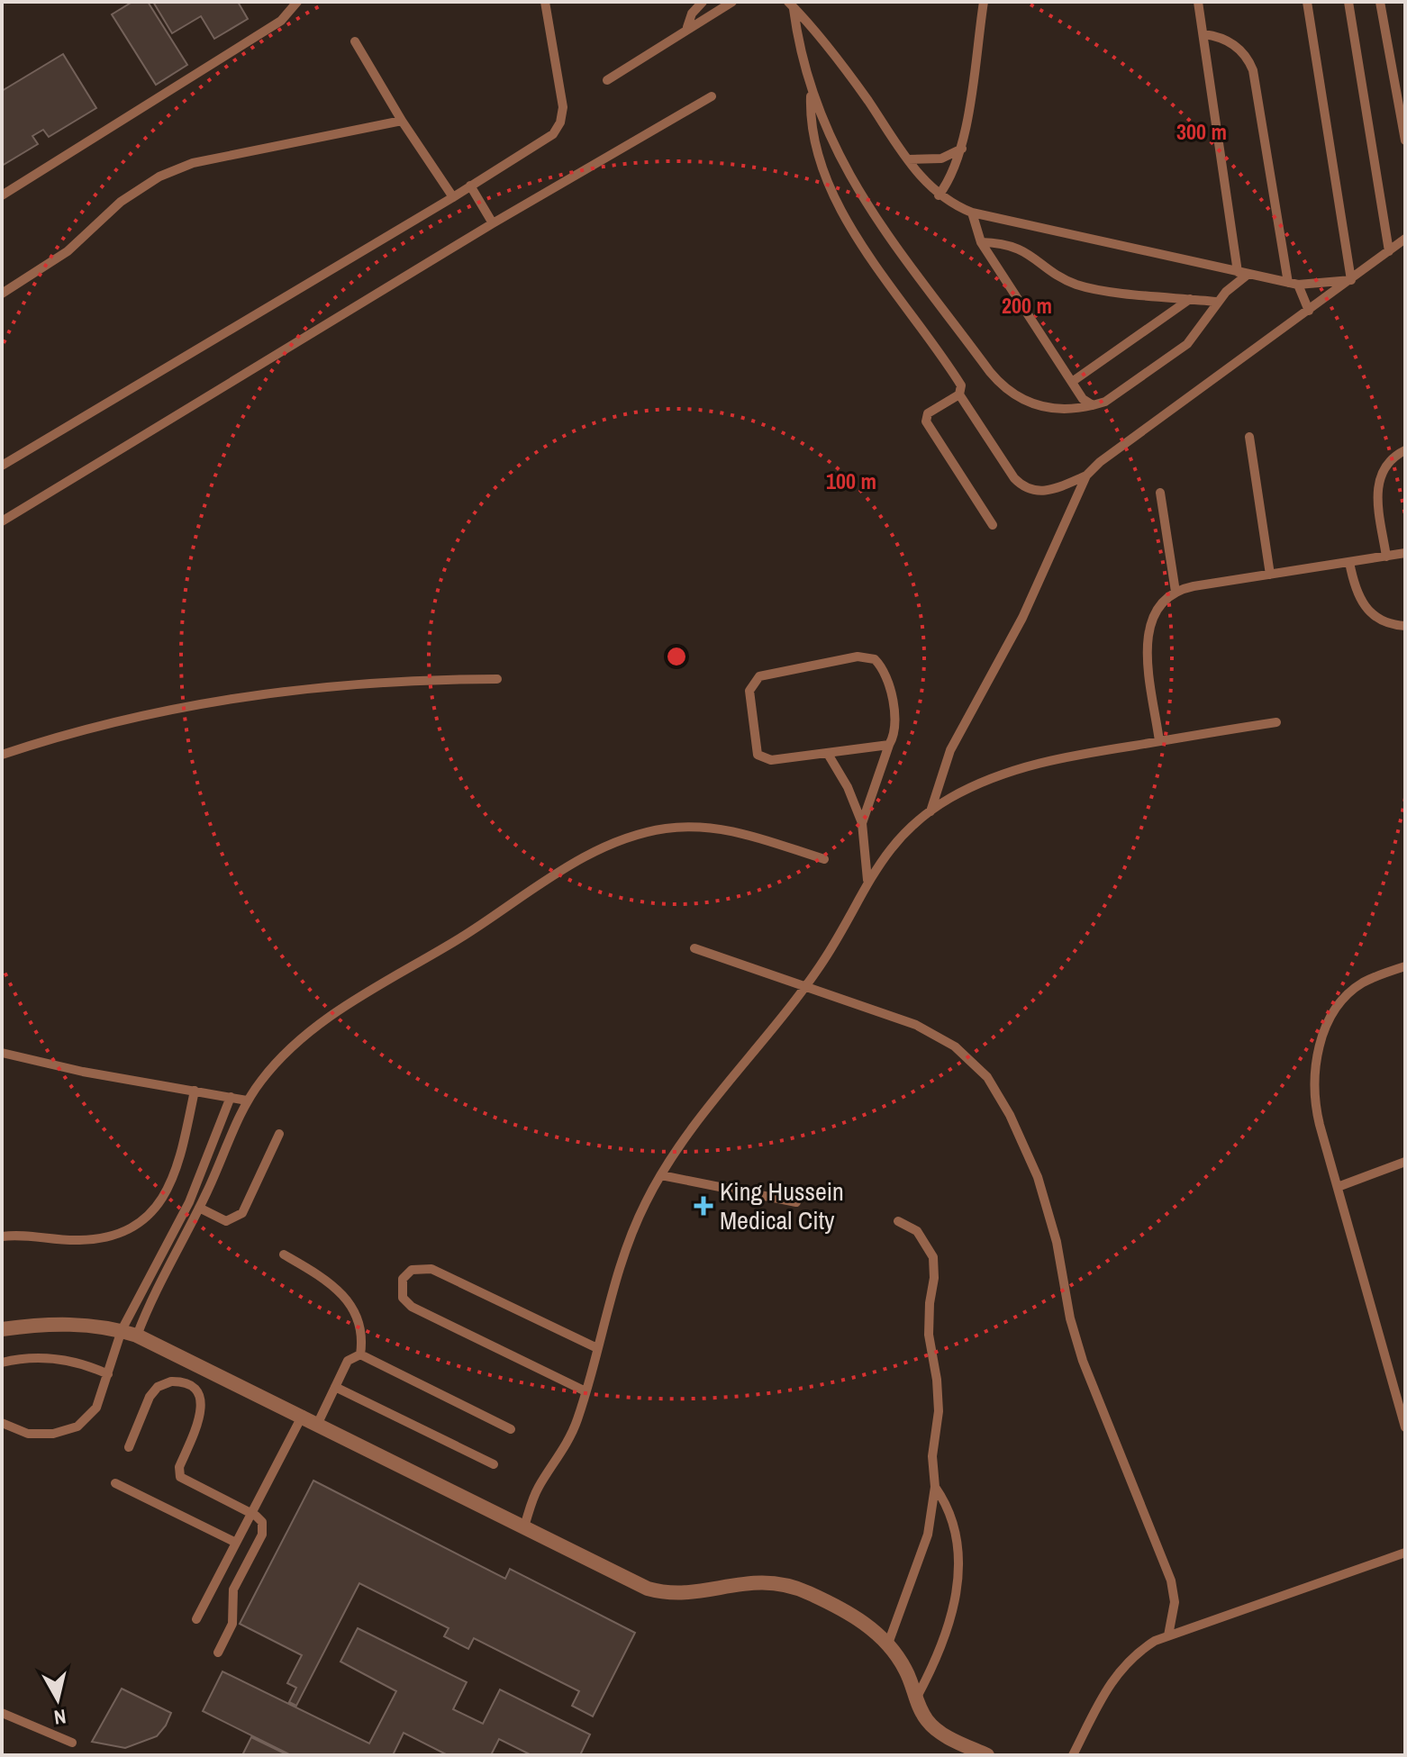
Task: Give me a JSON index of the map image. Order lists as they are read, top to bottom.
{
  "places": {
    "health": ["King Hussein Medical City"]
  },
  "north": "bottom",
  "rings": ["300 m", "200 m", "100 m"]
}
